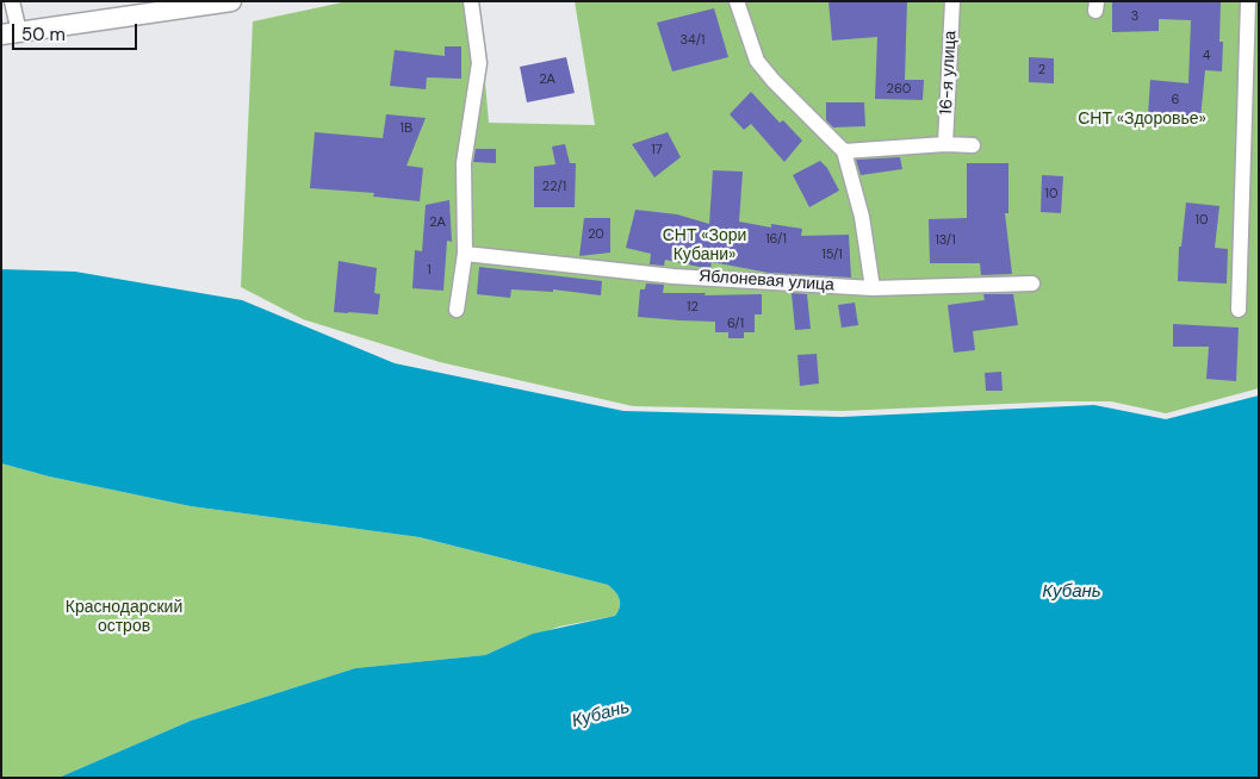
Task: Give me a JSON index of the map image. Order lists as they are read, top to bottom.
{
  "streets": {
    "street": ["16-я улица", "Яблоневая улица"]
  },
  "water": ["Кубань"],
  "parks": ["СНТ «Здоровье»", "СНТ «Зори Кубани»", "Краснодарский остров"],
  "house_numbers": [
    "3",
    "34/1",
    "4",
    "2",
    "2А",
    "260",
    "6",
    "1В",
    "17",
    "22/1",
    "10",
    "10",
    "2А",
    "20",
    "16/1",
    "13/1",
    "15/1",
    "1",
    "12",
    "6/1"
  ],
  "scale_bar": "50 m"
}
